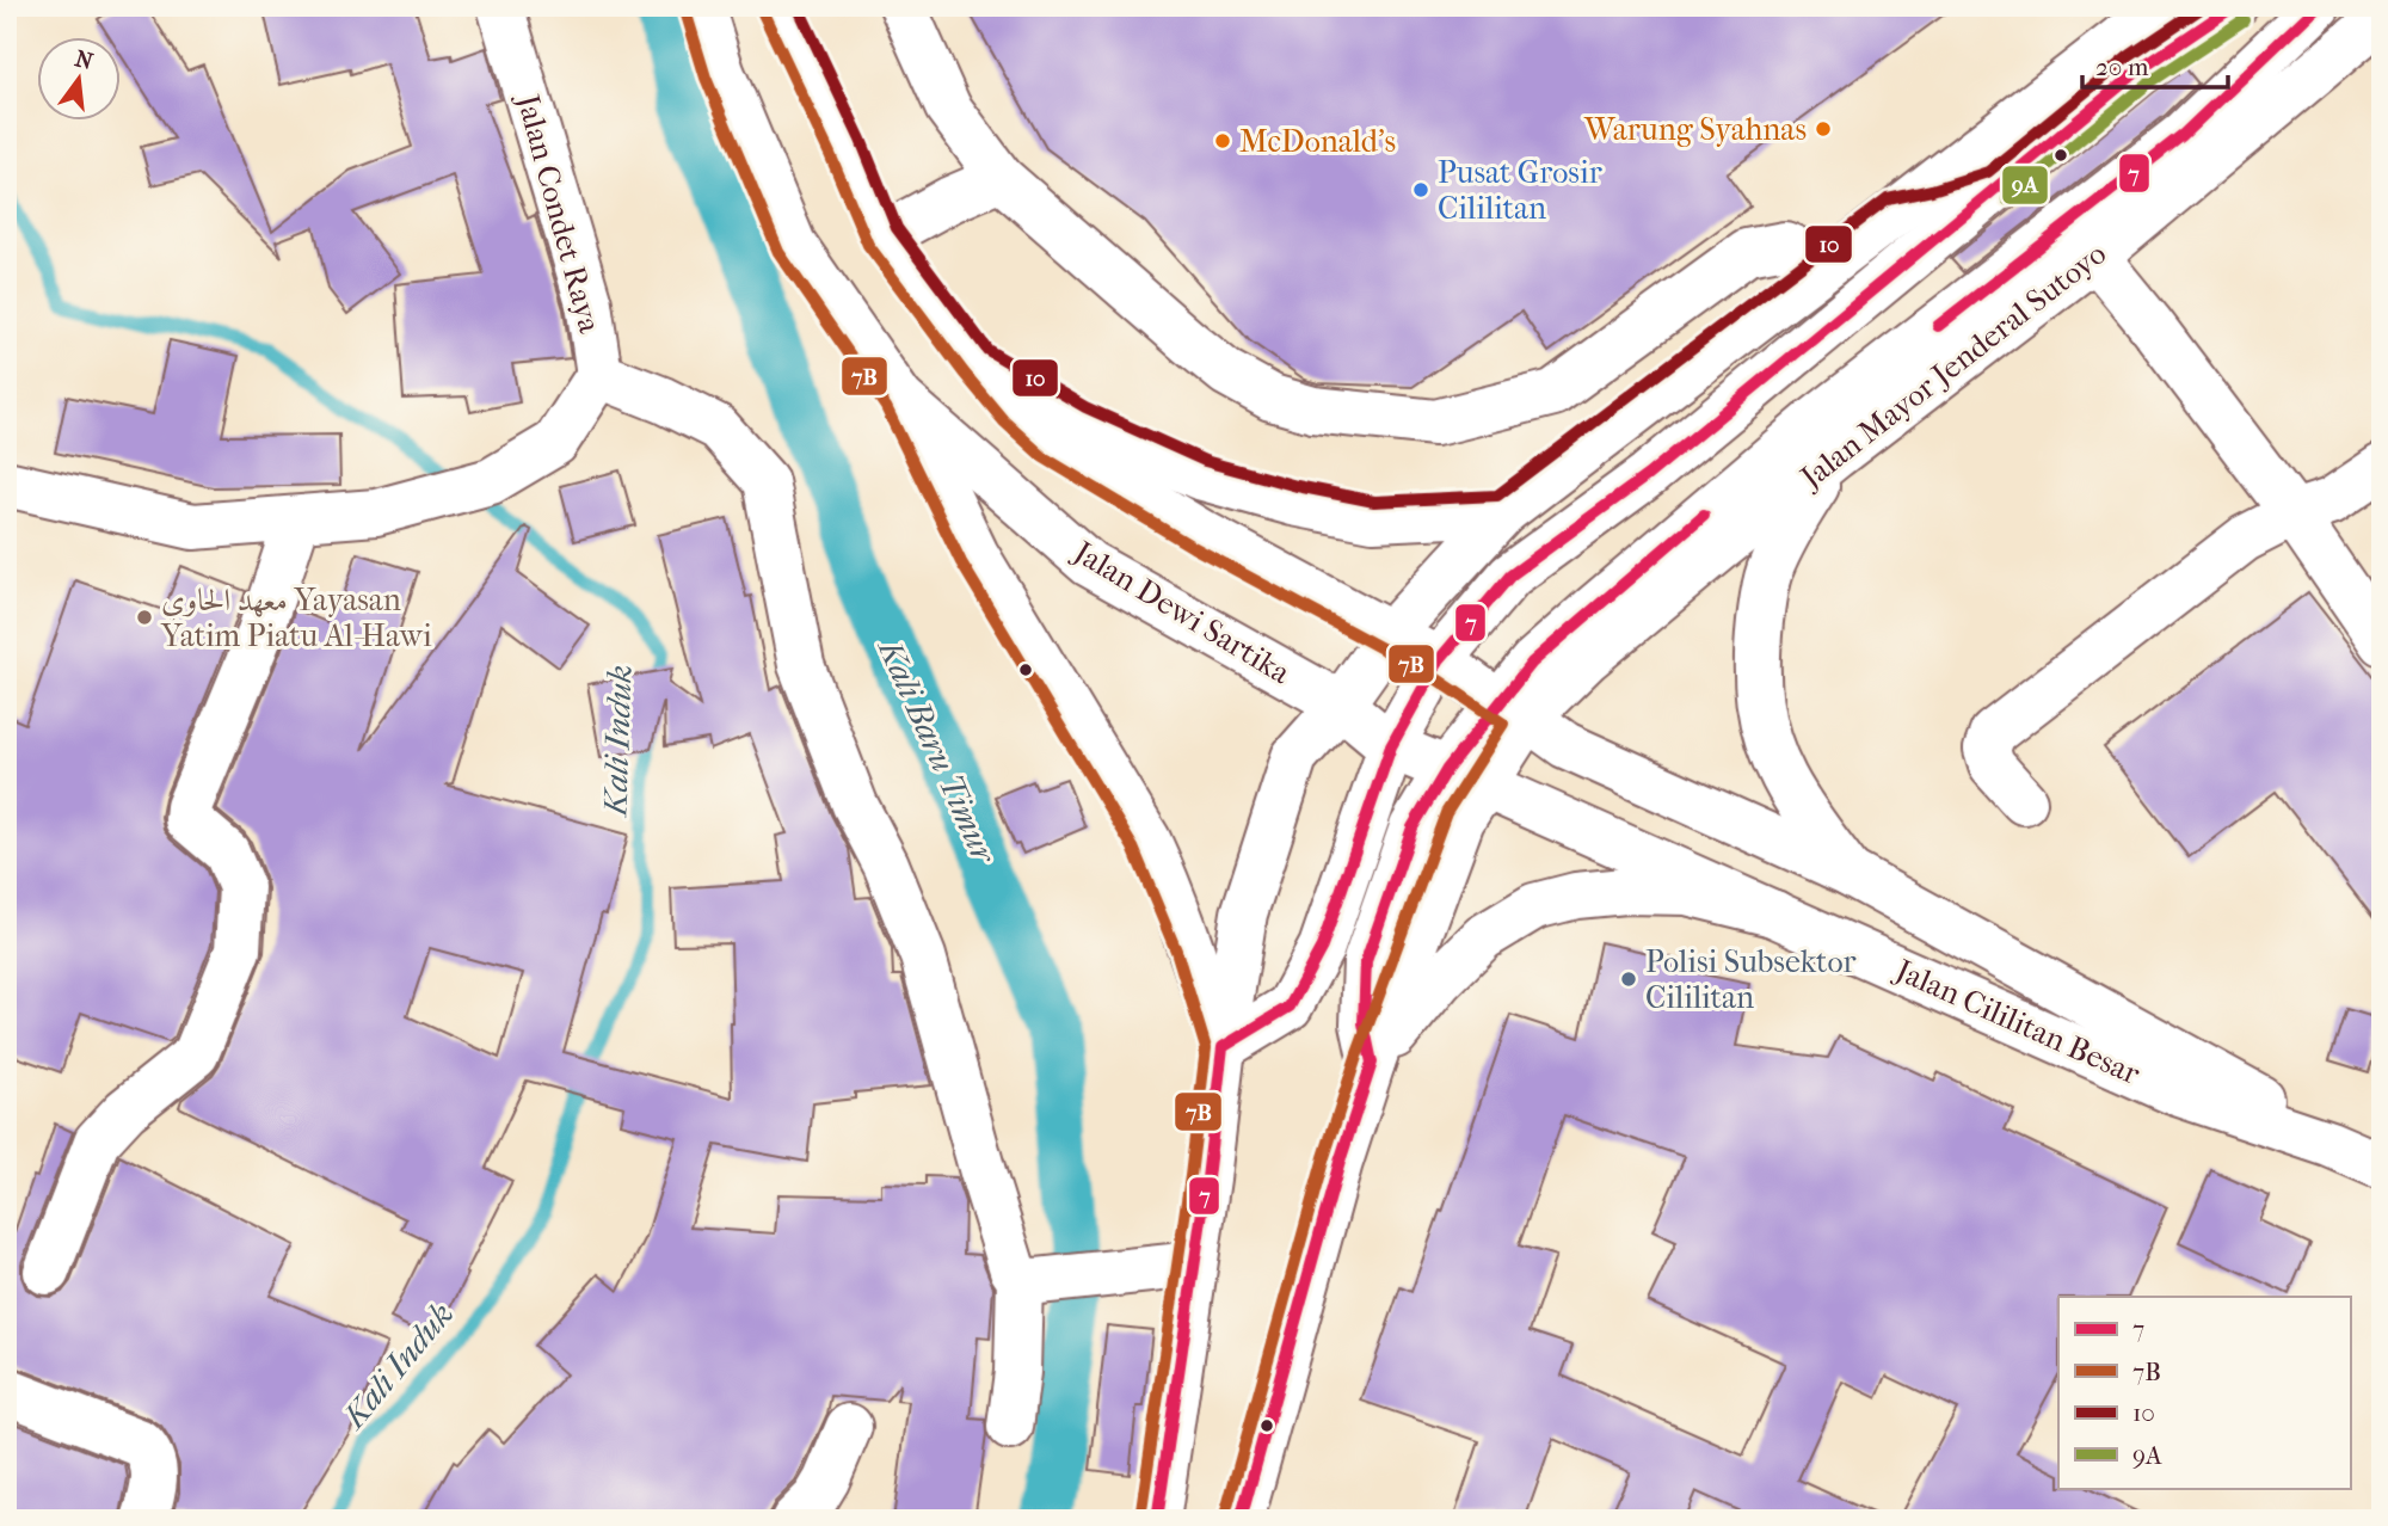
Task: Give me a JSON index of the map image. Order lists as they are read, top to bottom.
{
  "streets": {
    "main road": [
      "Jalan Condet Raya",
      "Jalan Mayor Jenderal Sutoyo",
      "Jalan Dewi Sartika",
      "Jalan Cililitan Besar"
    ]
  },
  "crossings": [
    ["Jalan Mayor Jenderal Sutoyo", "Jalan Cililitan Besar"],
    ["Jalan Dewi Sartika", "Jalan Cililitan Besar"]
  ],
  "water": ["Kali Induk", "Kali Baru Timur"],
  "places": [
    "Warung Syahnas",
    "McDonald's",
    "Pusat Grosir Cililitan",
    "معهد الحاوي Yayasan Yatim Piatu Al-Hawi",
    "Polisi Subsektor Cililitan"
  ],
  "lines": [
    "transit line 7",
    "transit line 10",
    "transit line 7B",
    "transit line 9A"
  ],
  "legend": [
    "7",
    "7B",
    "10",
    "9A"
  ],
  "scale_bar": "20 m",
  "north": "top"
}
